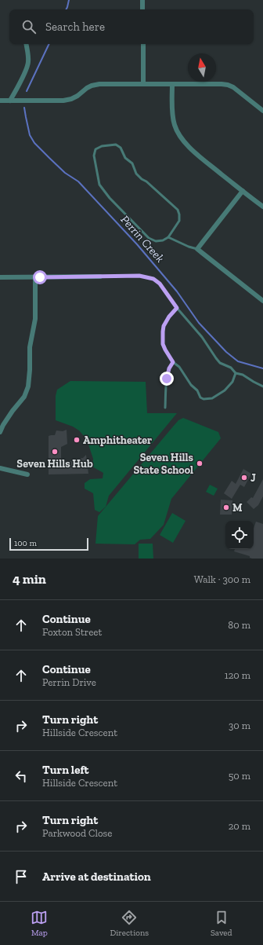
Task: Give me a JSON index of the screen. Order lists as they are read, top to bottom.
{
  "water": ["Perrin Creek"],
  "places": [
    "Amphitheater",
    "Seven Hills Hub",
    "Seven Hills State School",
    "J",
    "M"
  ],
  "scale_bar": "100 m",
  "north": "top",
  "page": {
    "search": "Search here",
    "scale": "100 m",
    "heading": ["4 min", "Walk · 300 m"],
    "list": [
      ["Continue", "Foxton Street", "80 m"],
      ["Continue", "Perrin Drive", "120 m"],
      ["Turn right", "Hillside Crescent", "30 m"],
      ["Turn left", "Hillside Crescent", "50 m"],
      ["Turn right", "Parkwood Close", "20 m"],
      "Arrive at destination"
    ],
    "nav": ["Map", "Directions", "Saved"]
  }
}
